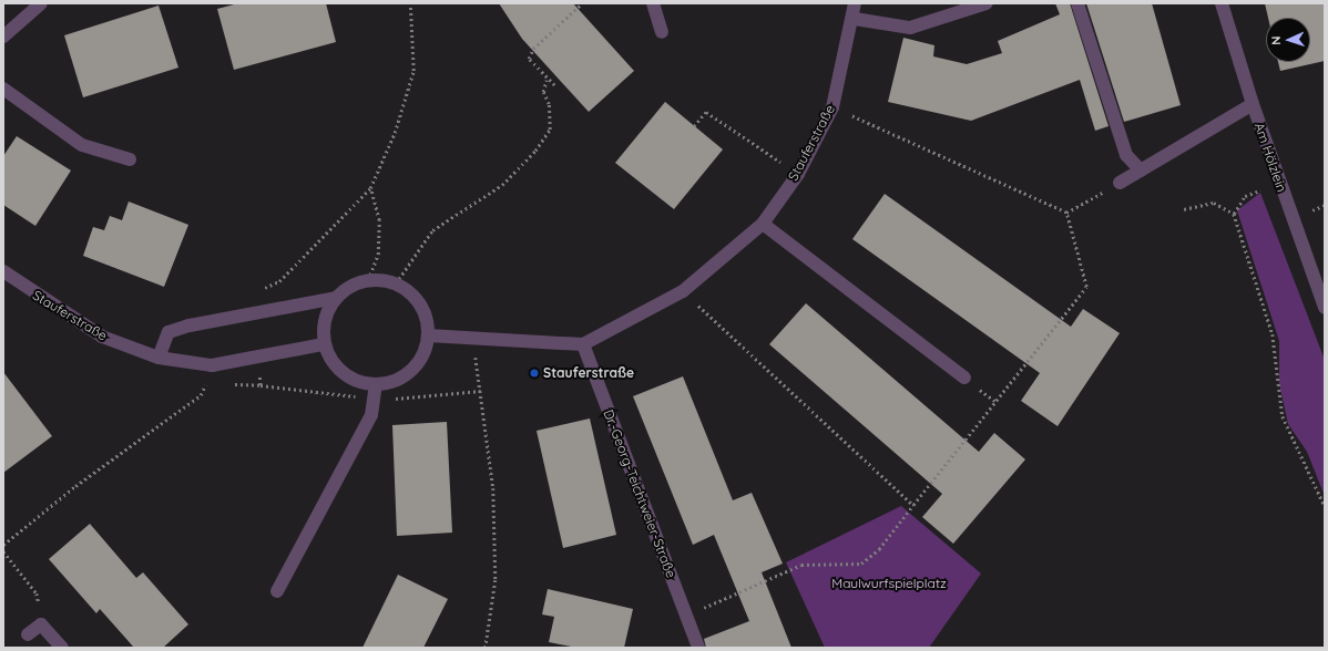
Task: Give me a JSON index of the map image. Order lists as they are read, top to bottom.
{
  "streets": {
    "street": ["Stauferstraße", "Am Hölzlein", "Dr.-Georg-Teichtweier-Straße"]
  },
  "crossings": [
    ["Stauferstraße", "Dr.-Georg-Teichtweier-Straße"]
  ],
  "parks": ["Maulwurfspielplatz"],
  "places": ["Stauferstraße"],
  "north": "left"
}
